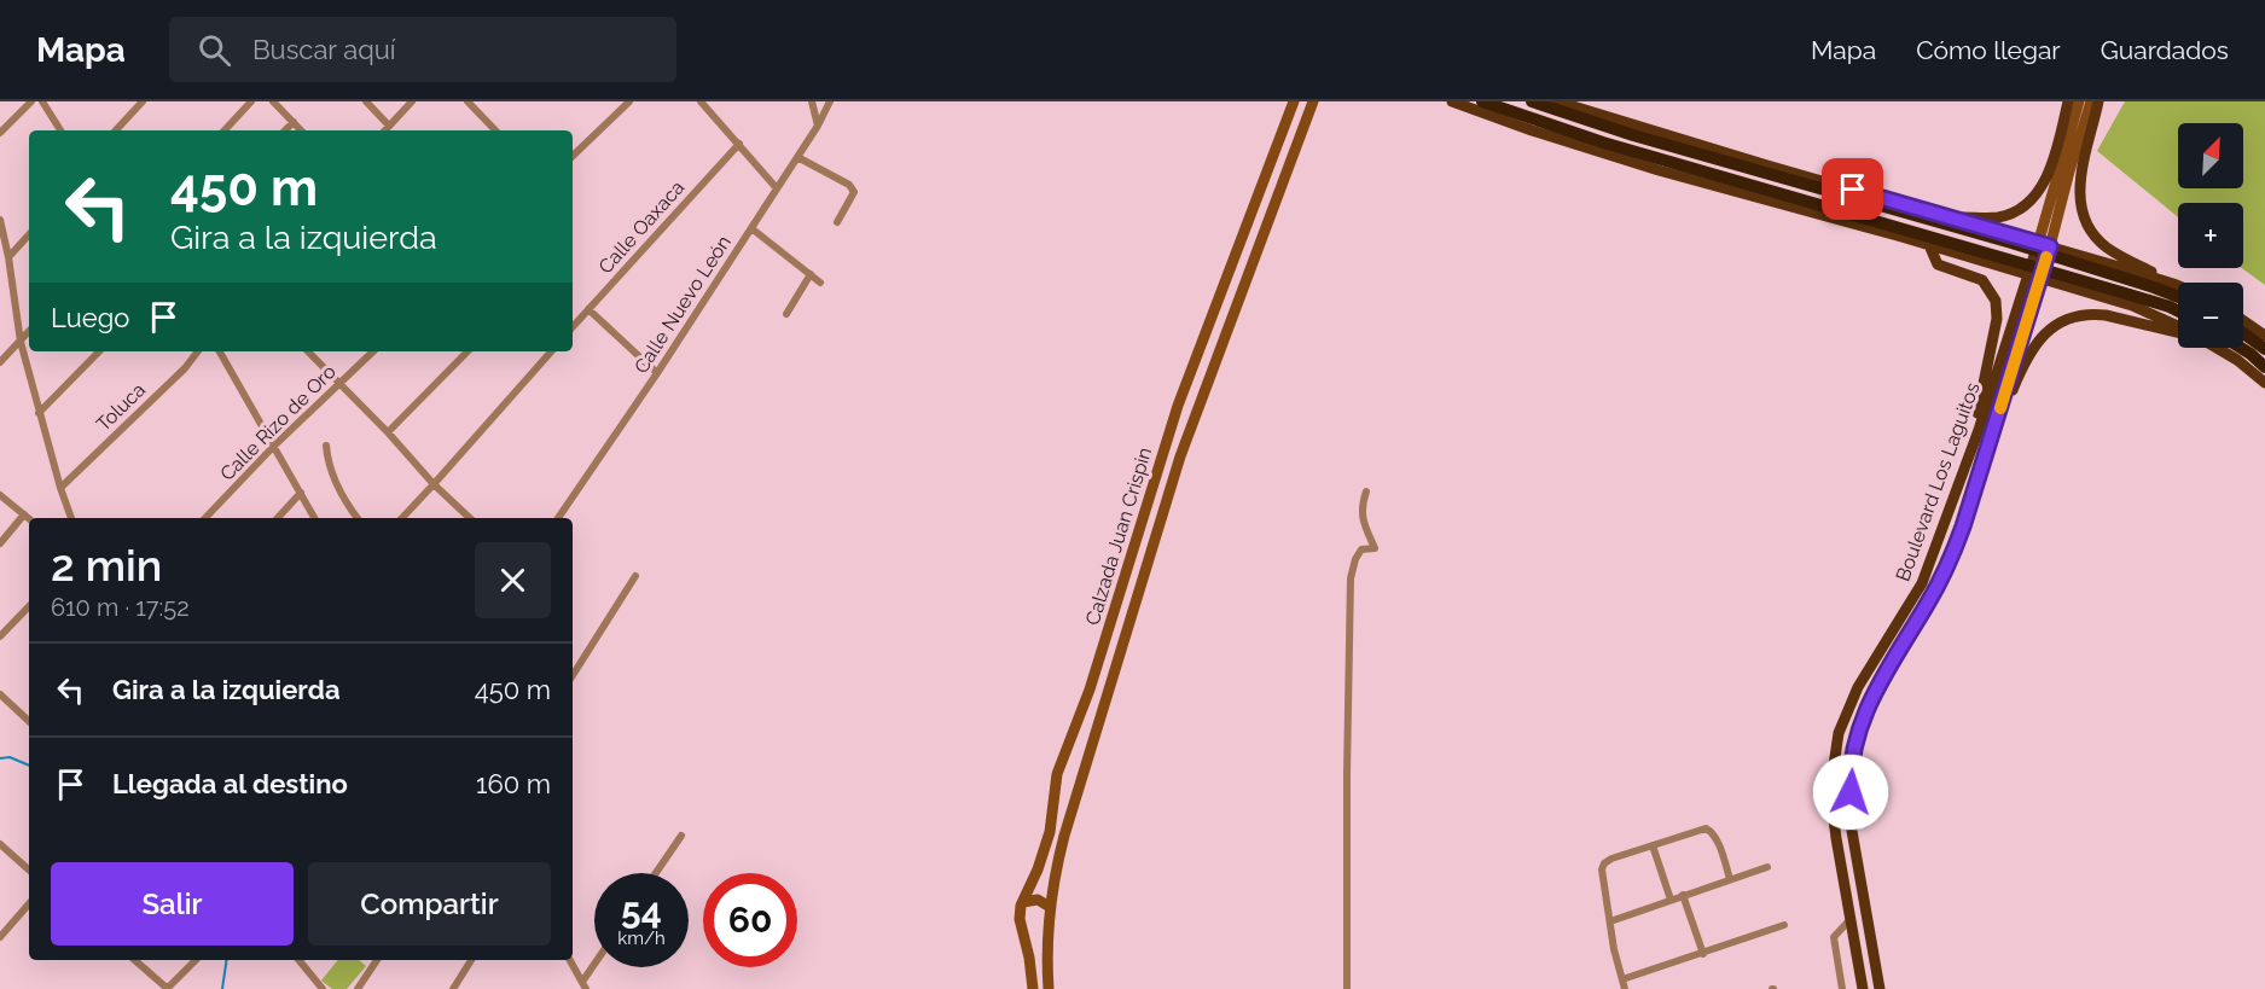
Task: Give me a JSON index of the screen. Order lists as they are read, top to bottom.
{
  "streets": {
    "main road": ["Boulevard Los Laguitos", "Calzada Juan Crispin"],
    "street": [
      "Calle Oaxaca",
      "Calle Nuevo León",
      "Toluca",
      "Calle Rizo de Oro"
    ]
  },
  "north": "top right",
  "page": {
    "header": "Mapa",
    "search": "Buscar aquí",
    "nav": ["Mapa", "Cómo llegar", "Guardados"],
    "map_buttons": ["+", "−"],
    "turn": ["450 m", "Gira a la izquierda"],
    "then": "Luego",
    "heading": ["2 min", "610 m · 17:52"],
    "list": [
      {
        "name": "Gira a la izquierda",
        "value": "450 m"
      },
      {
        "name": "Llegada al destino",
        "value": "160 m"
      }
    ],
    "buttons": ["Salir", "Compartir"],
    "speed": "54 km/h",
    "limit": "60"
  }
}
